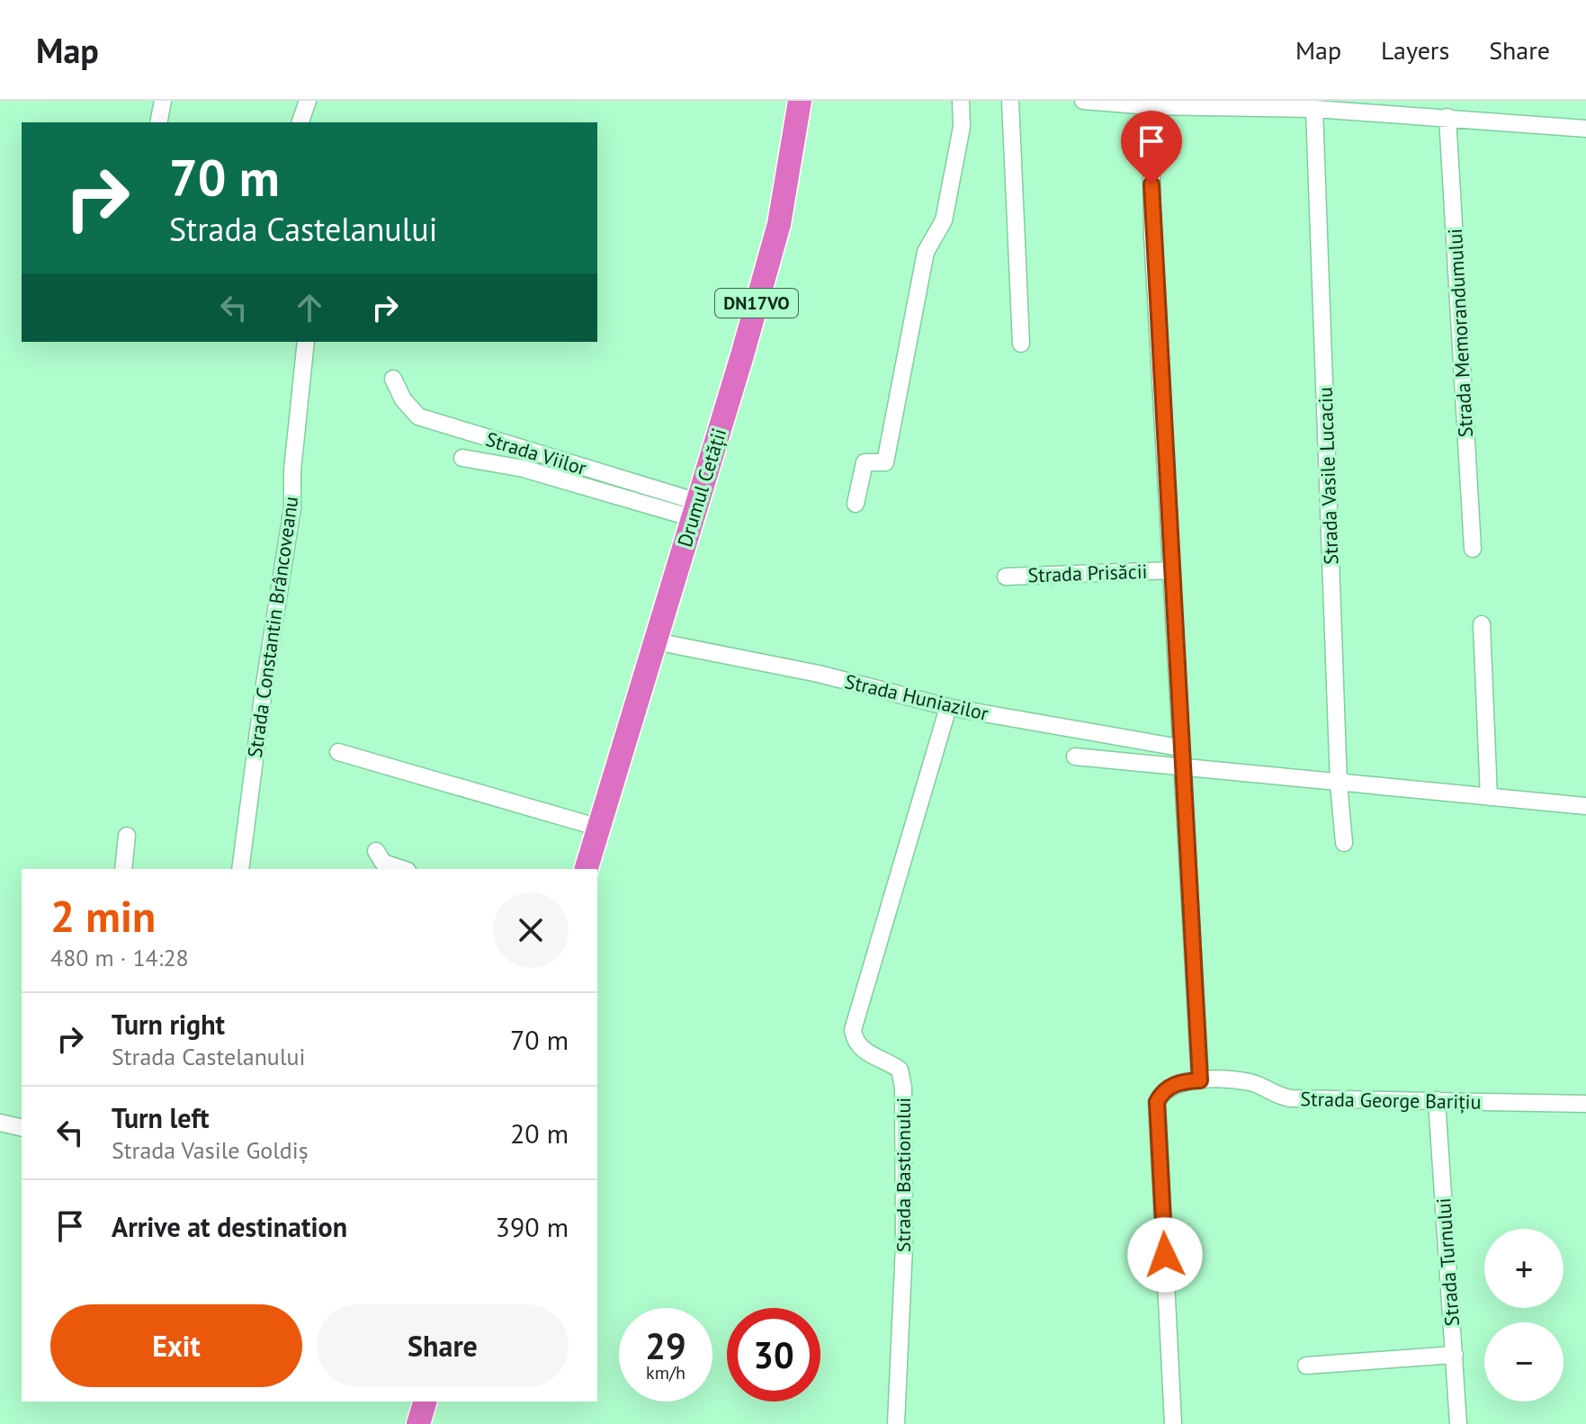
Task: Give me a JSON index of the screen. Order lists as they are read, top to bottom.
{
  "streets": {
    "highway": ["DN17VO", "Drumul Cetății"],
    "street": [
      "Strada Memorandumului",
      "Strada Viilor",
      "Strada Vasile Lucaciu",
      "Strada Prisăcii",
      "Strada Constantin Brâncoveanu",
      "Strada Huniazilor",
      "Strada George Barițiu",
      "Strada Bastionului",
      "Strada Turnului"
    ]
  },
  "crossings": [
    ["Strada Viilor", "Drumul Cetății"],
    ["Drumul Cetății", "Strada Huniazilor"],
    ["Strada Huniazilor", "Strada Bastionului"],
    ["Strada George Barițiu", "Strada Turnului"]
  ],
  "page": {
    "header": "Map",
    "nav": ["Map", "Layers", "Share"],
    "turn": ["70 m", "Strada Castelanului"],
    "heading": ["2 min", "480 m · 14:28"],
    "list": [
      {
        "name": "Turn right",
        "note": "Strada Castelanului",
        "value": "70 m"
      },
      {
        "name": "Turn left",
        "note": "Strada Vasile Goldiș",
        "value": "20 m"
      },
      {
        "name": "Arrive at destination",
        "value": "390 m"
      }
    ],
    "map_buttons": ["+", "−"],
    "buttons": ["Exit", "Share"],
    "speed": "29 km/h",
    "limit": "30"
  }
}
